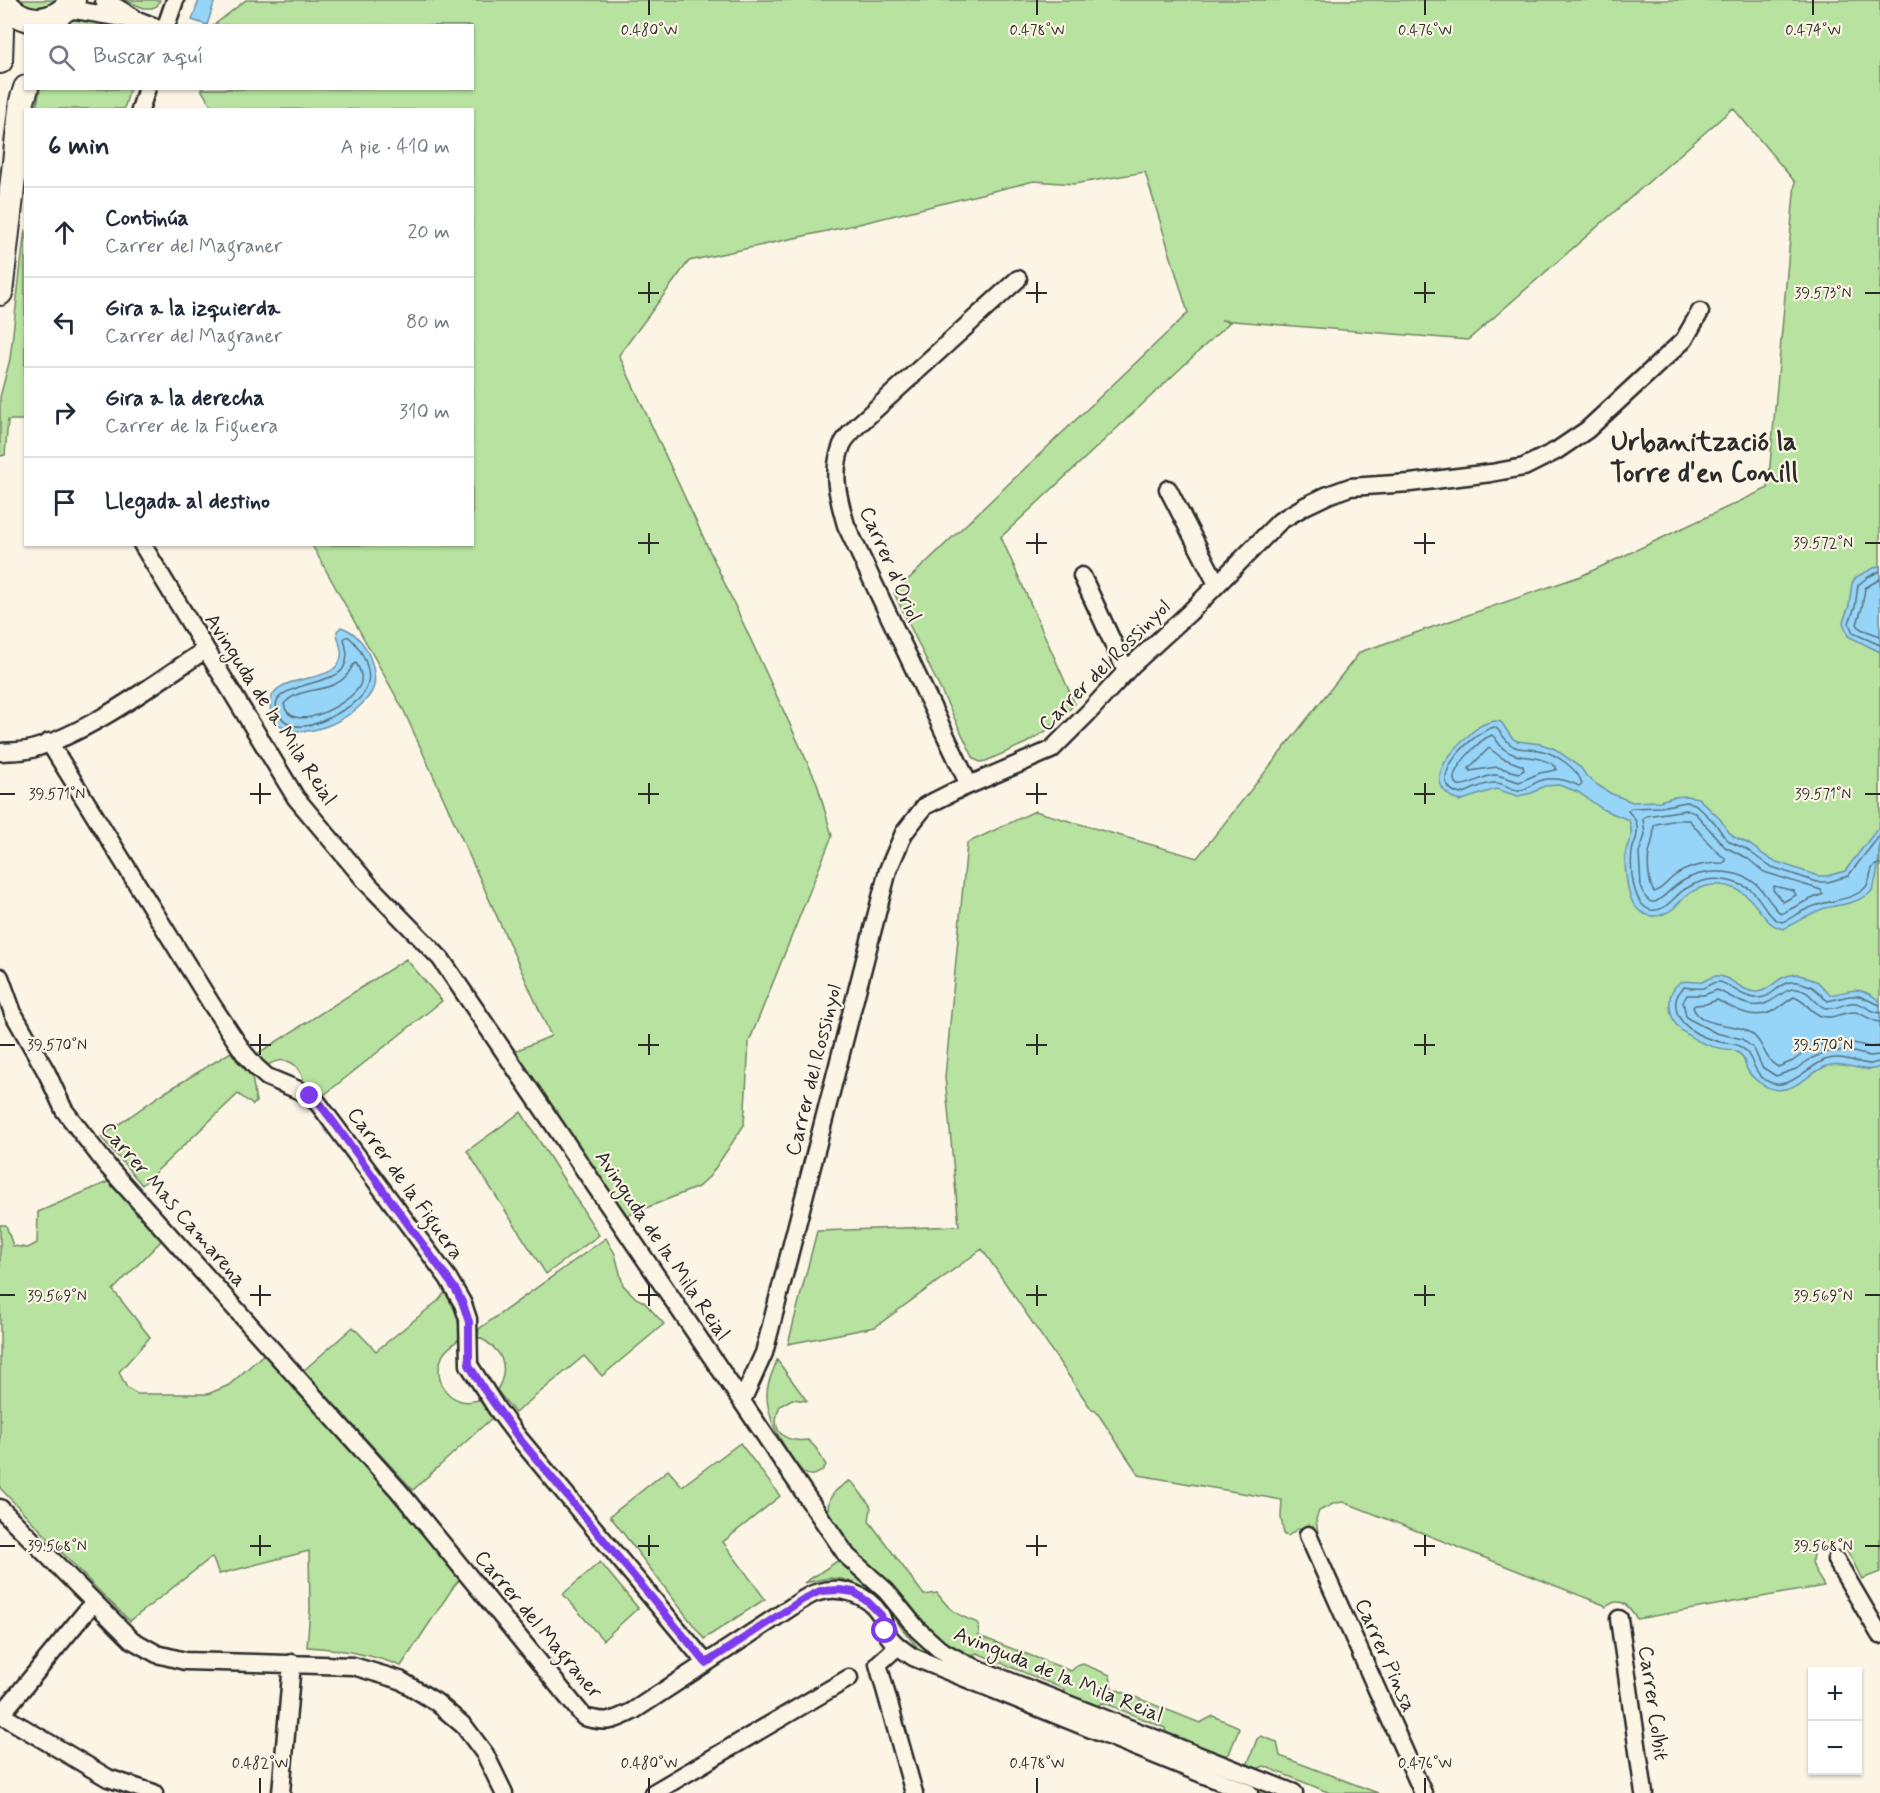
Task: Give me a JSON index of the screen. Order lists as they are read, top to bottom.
{
  "streets": {
    "street": [
      "Carrer d'Oriol",
      "Carrer del Rossinyol",
      "Avinguda de la Mila Reial",
      "Carrer de la Figuera",
      "Carrer Mas Camarena",
      "Carrer del Magraner",
      "Carrer Pinsa",
      "Carrer Colbit"
    ]
  },
  "crossings": [
    ["Carrer d'Oriol", "Carrer del Rossinyol"],
    ["Carrer del Rossinyol", "Avinguda de la Mila Reial"],
    ["Carrer de la Figuera", "Carrer del Magraner"],
    ["Carrer Mas Camarena", "Carrer del Magraner"]
  ],
  "districts": ["Urbanització la Torre d'en Conill"],
  "page": {
    "search": "Buscar aquí",
    "heading": ["6 min", "A pie · 410 m"],
    "list": [
      ["Continúa", "Carrer del Magraner", "20 m"],
      ["Gira a la izquierda", "Carrer del Magraner", "80 m"],
      ["Gira a la derecha", "Carrer de la Figuera", "310 m"],
      "Llegada al destino"
    ],
    "map_buttons": ["+", "−"]
  },
  "coordinates": [
    "0.480°W",
    "0.478°W",
    "0.476°W",
    "0.474°W",
    "39.573°N",
    "39.572°N",
    "39.571°N",
    "39.570°N",
    "39.569°N",
    "39.568°N",
    "0.482°W"
  ]
}
